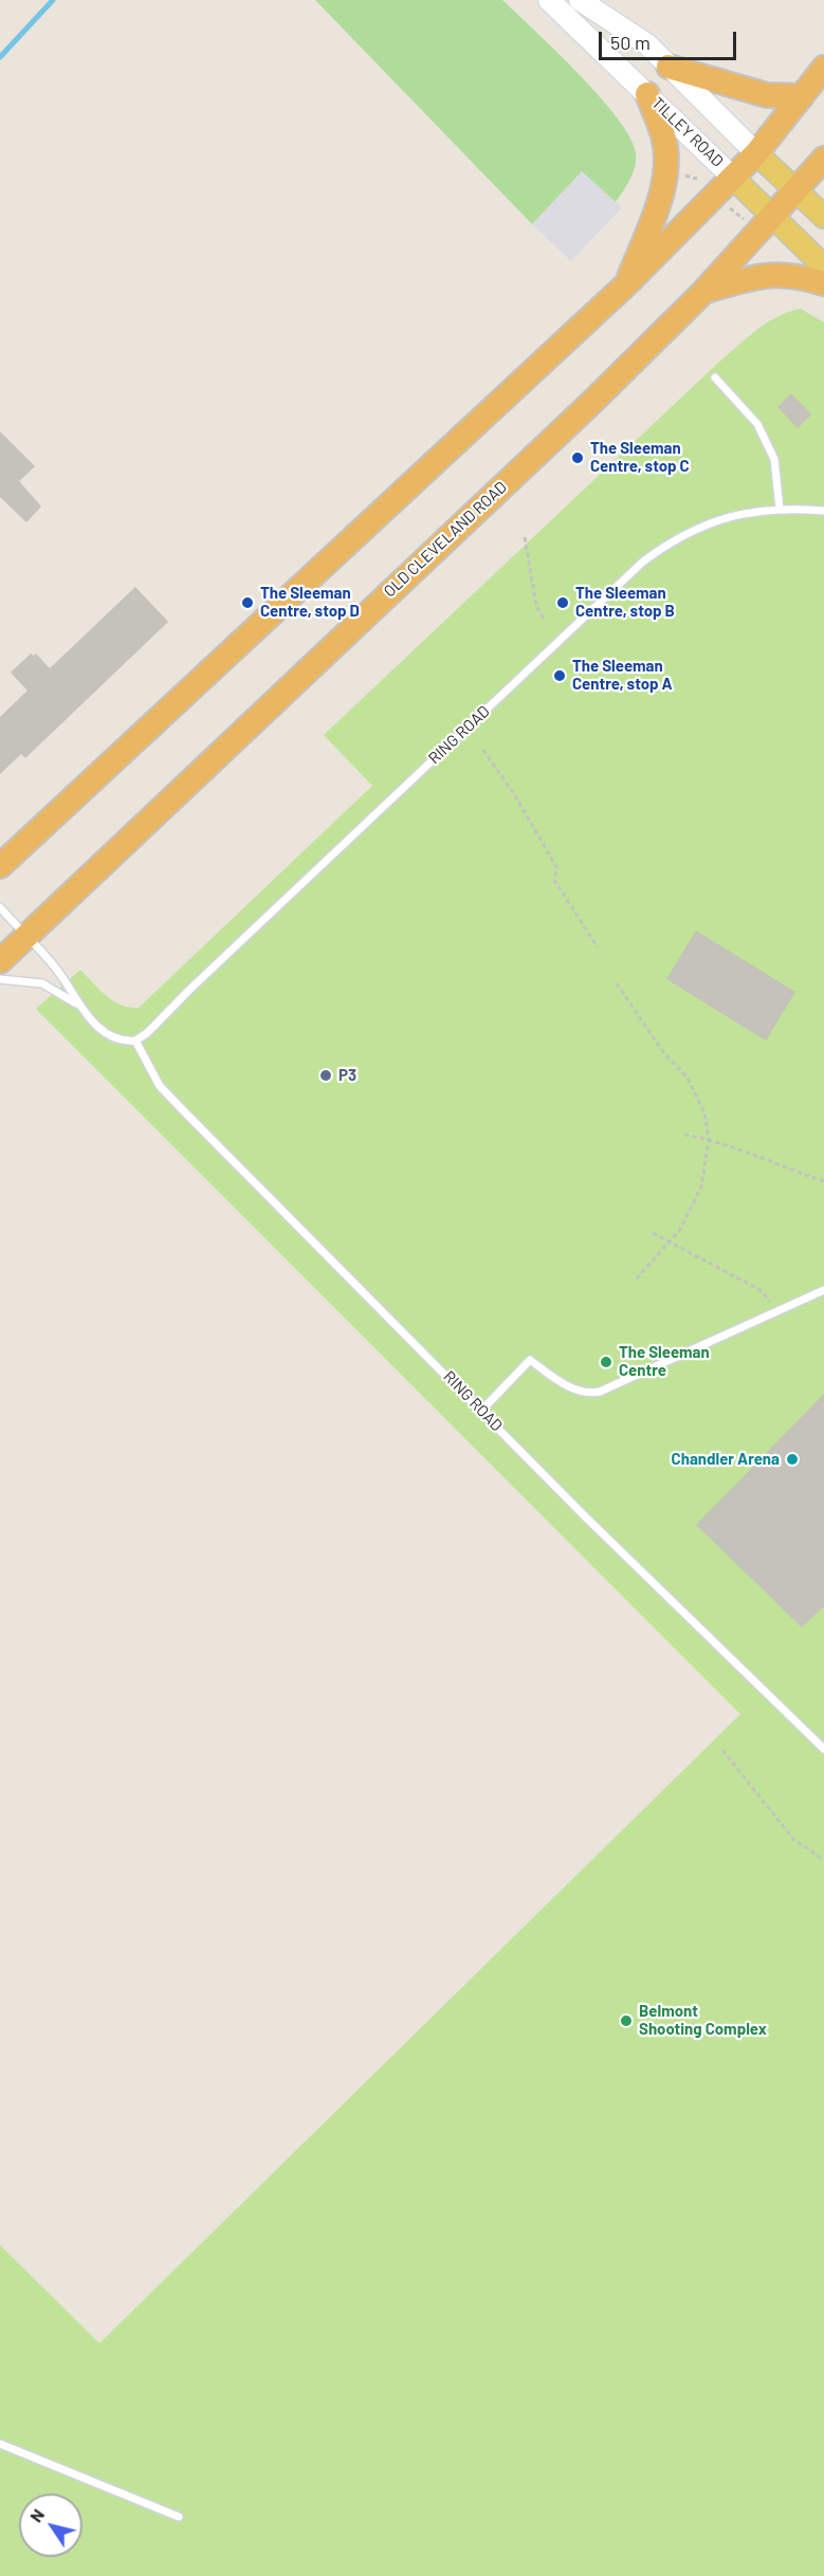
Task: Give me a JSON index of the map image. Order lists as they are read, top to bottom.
{
  "streets": {
    "highway": ["OLD CLEVELAND ROAD"],
    "main road": ["TILLEY ROAD"],
    "lane": ["RING ROAD"]
  },
  "crossings": [
    ["TILLEY ROAD", "OLD CLEVELAND ROAD"]
  ],
  "places": [
    "The Sleeman Centre, stop C",
    "The Sleeman Centre, stop D",
    "The Sleeman Centre, stop B",
    "The Sleeman Centre, stop A",
    "P3",
    "The Sleeman Centre",
    "Chandler Arena",
    "Belmont Shooting Complex"
  ],
  "scale_bar": "50 m",
  "north": "top left"
}
